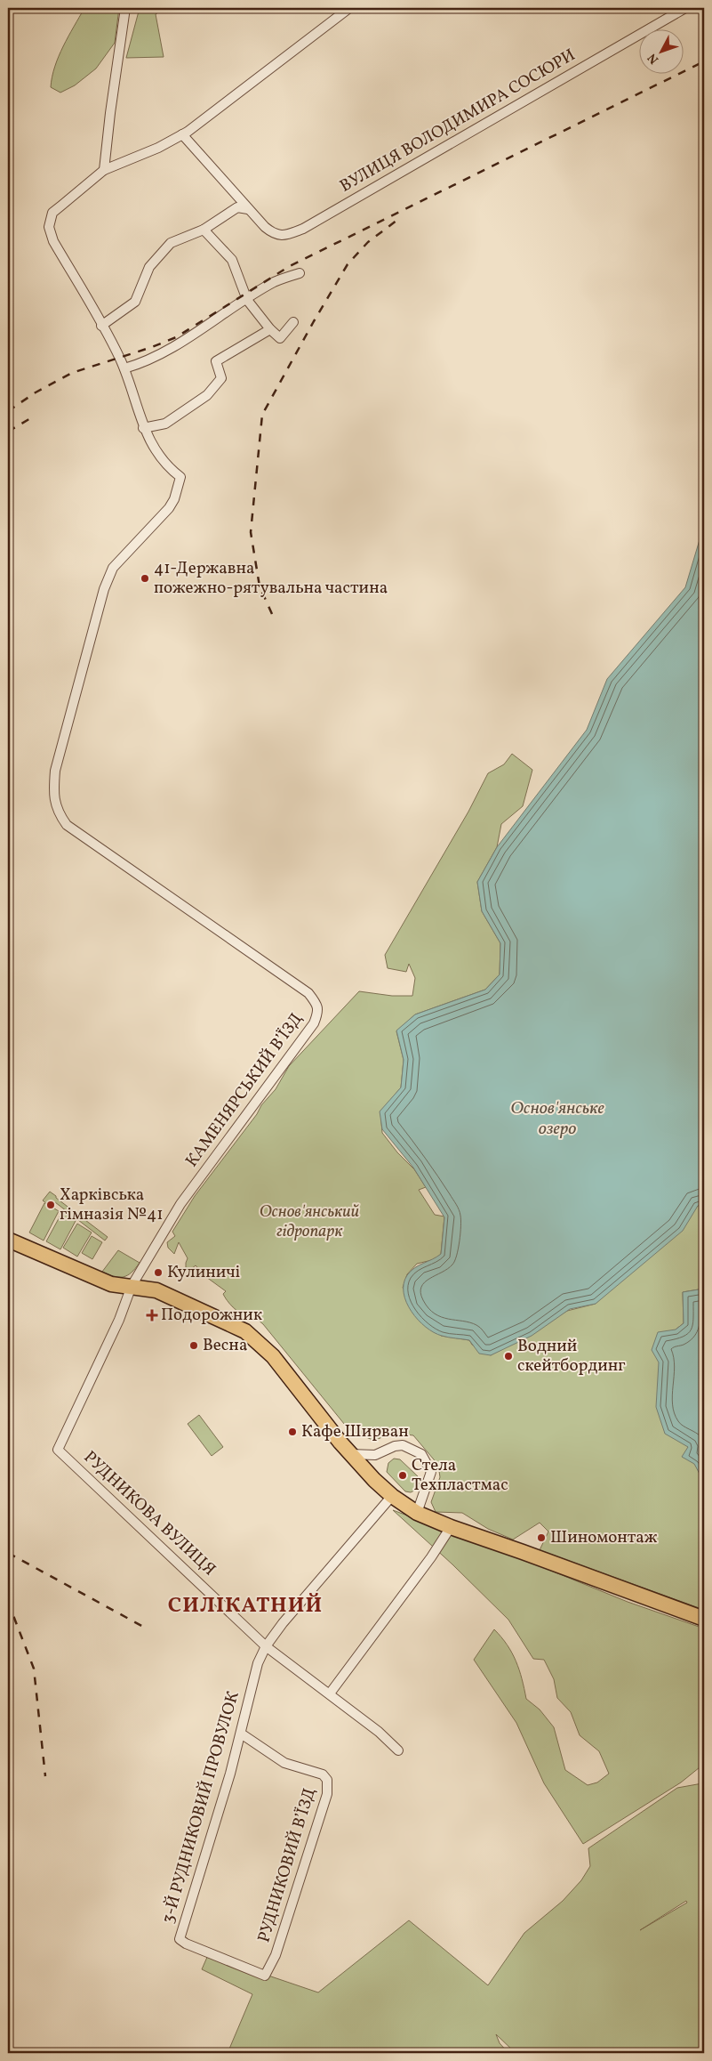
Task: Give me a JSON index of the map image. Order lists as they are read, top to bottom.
{
  "streets": {
    "street": [
      "ВУЛИЦЯ ВОЛОДИМИРА СОСЮРИ",
      "КАМЕНЯРСЬКИЙ В’ЇЗД",
      "РУДНИКОВА ВУЛИЦЯ",
      "3-Й РУДНИКОВИЙ ПРОВУЛОК",
      "РУДНИКОВИЙ В’ЇЗД"
    ]
  },
  "crossings": [
    ["КАМЕНЯРСЬКИЙ В’ЇЗД", "РУДНИКОВА ВУЛИЦЯ"],
    ["РУДНИКОВА ВУЛИЦЯ", "3-Й РУДНИКОВИЙ ПРОВУЛОК"],
    ["3-Й РУДНИКОВИЙ ПРОВУЛОК", "РУДНИКОВИЙ В’ЇЗД"]
  ],
  "districts": ["СИЛІКАТНИЙ"],
  "water": ["Основ'янське озеро"],
  "parks": ["Основ'янський гідропарк"],
  "places": {
    "other": [
      "41-Державна пожежно-рятувальна частина",
      "Харківська гімназія №41",
      "Кулиничі",
      "Весна",
      "Водний скейтбординг",
      "Кафе Ширван",
      "Стела Техпластмас",
      "Шиномонтаж"
    ],
    "health": ["Подорожник"]
  },
  "north": "bottom left"
}
